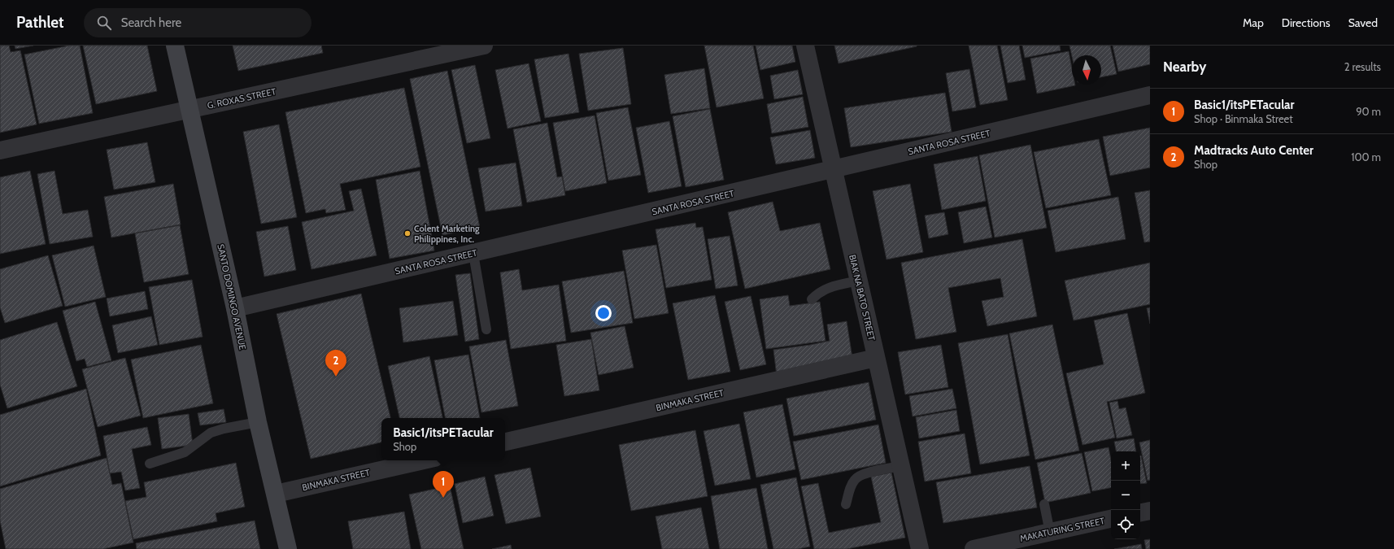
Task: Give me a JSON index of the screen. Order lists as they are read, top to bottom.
{
  "streets": {
    "main road": ["SANTO DOMINGO AVENUE"],
    "street": [
      "G. ROXAS STREET",
      "SANTA ROSA STREET",
      "BIAK NA BATO STREET",
      "BINMAKA STREET",
      "MAKATURING STREET"
    ]
  },
  "crossings": [
    ["G. ROXAS STREET", "SANTO DOMINGO AVENUE"],
    ["SANTA ROSA STREET", "SANTO DOMINGO AVENUE"],
    ["SANTA ROSA STREET", "BIAK NA BATO STREET"],
    ["SANTO DOMINGO AVENUE", "BINMAKA STREET"],
    ["BIAK NA BATO STREET", "BINMAKA STREET"]
  ],
  "places": ["Colent Marketing Philippines, Inc."],
  "north": "bottom",
  "page": {
    "header": "Pathlet",
    "search": "Search here",
    "nav": ["Map", "Directions", "Saved"],
    "heading": ["Nearby", "2 results"],
    "list": [
      {
        "mark": "1",
        "name": "Basic1/itsPETacular",
        "note": "Shop · Binmaka Street",
        "value": "90 m"
      },
      {
        "mark": "2",
        "name": "Madtracks Auto Center",
        "note": "Shop",
        "value": "100 m"
      }
    ],
    "pins": ["2", "1"],
    "popup": ["Basic1/itsPETacular", "Shop"],
    "map_buttons": ["+", "−"]
  }
}
